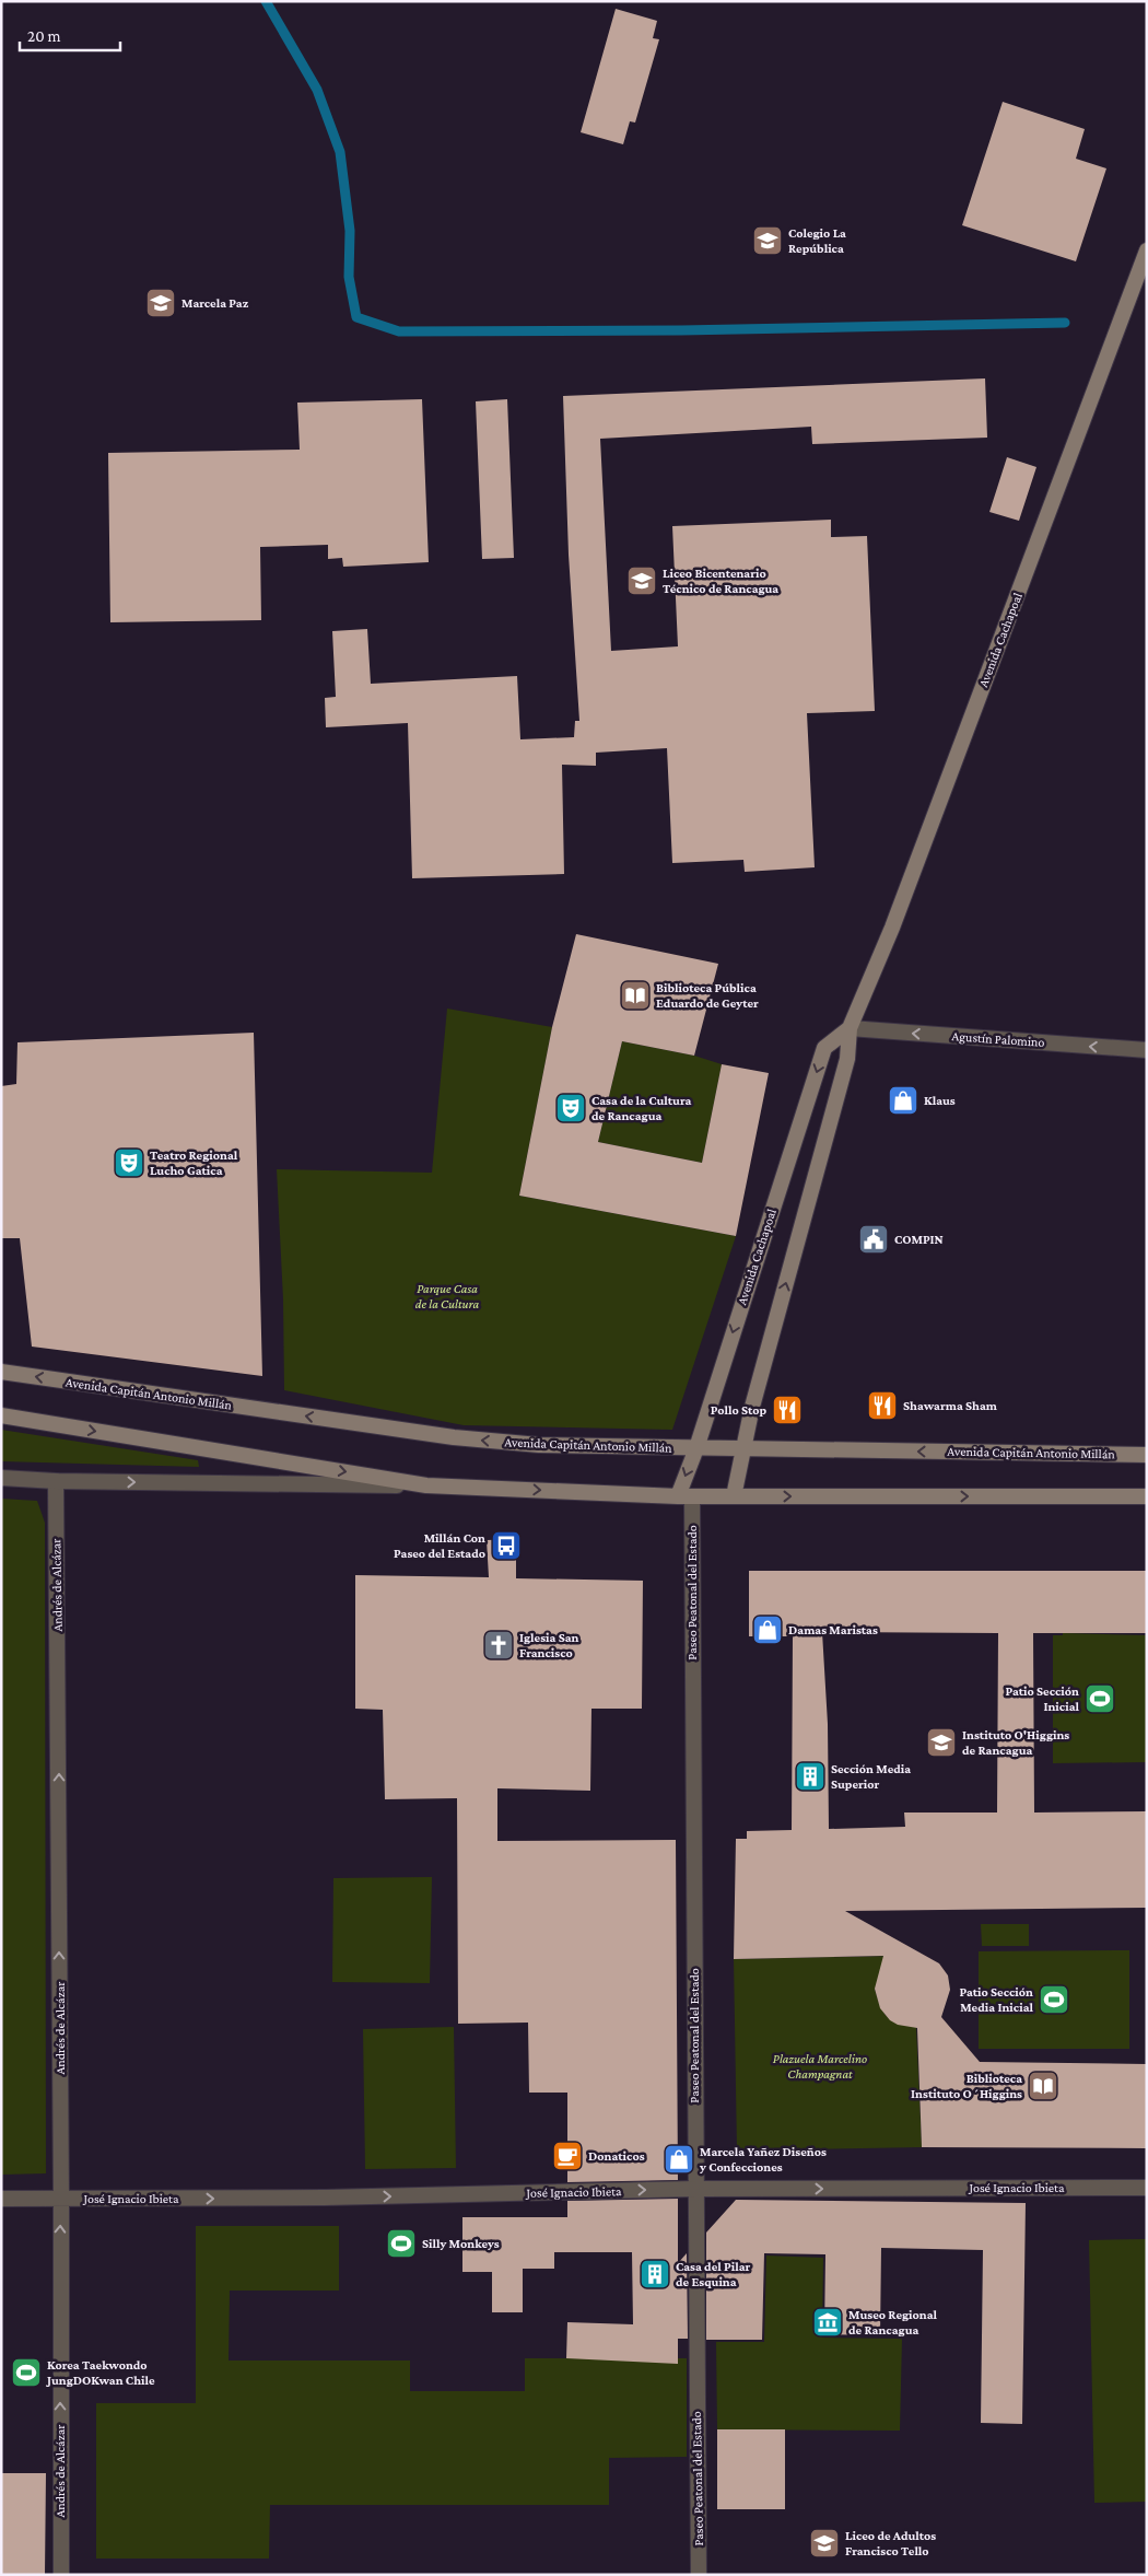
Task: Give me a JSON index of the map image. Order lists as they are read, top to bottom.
{
  "streets": {
    "main road": ["Avenida Cachapoal", "Avenida Capitán Antonio Millán"],
    "street": [
      "Agustín Palomino",
      "Andrés de Alcázar",
      "Paseo Peatonal del Estado",
      "José Ignacio Ibieta"
    ]
  },
  "crossings": [
    ["Avenida Cachapoal", "Agustín Palomino"],
    ["Avenida Cachapoal", "Avenida Capitán Antonio Millán"],
    ["Avenida Cachapoal", "Paseo Peatonal del Estado"],
    ["Andrés de Alcázar", "José Ignacio Ibieta"],
    ["Paseo Peatonal del Estado", "José Ignacio Ibieta"]
  ],
  "one_way": ["Agustín Palomino", "Andrés de Alcázar", "José Ignacio Ibieta"],
  "parks": ["Parque Casa de la Cultura", "Plazuela Marcelino Champagnat"],
  "places": {
    "school or university": [
      "Colegio La República",
      "Marcela Paz",
      "Liceo Bicentenario Técnico de Rancagua",
      "Instituto O'Higgins de Rancagua",
      "Liceo de Adultos Francisco Tello"
    ],
    "library": ["Biblioteca Pública Eduardo de Geyter", "Biblioteca Instituto O´Higgins"],
    "shop": ["Klaus", "Damas Maristas", "Marcela Yañez Diseños y Confecciones"],
    "theatre": ["Casa de la Cultura de Rancagua", "Teatro Regional Lucho Gatica"],
    "public building": ["COMPIN"],
    "restaurant": ["Shawarma Sham", "Pollo Stop"],
    "bus stop": ["Millán Con Paseo del Estado"],
    "church": ["Iglesia San Francisco"],
    "sports": [
      "Patio Sección Inicial",
      "Patio Sección Media Inicial",
      "Silly Monkeys",
      "Korea Taekwondo JungDOKwan Chile"
    ],
    "building": ["Sección Media Superior", "Casa del Pilar de Esquina"],
    "cafe": ["Donaticos"],
    "museum": ["Museo Regional de Rancagua"]
  },
  "scale_bar": "20 m"
}
